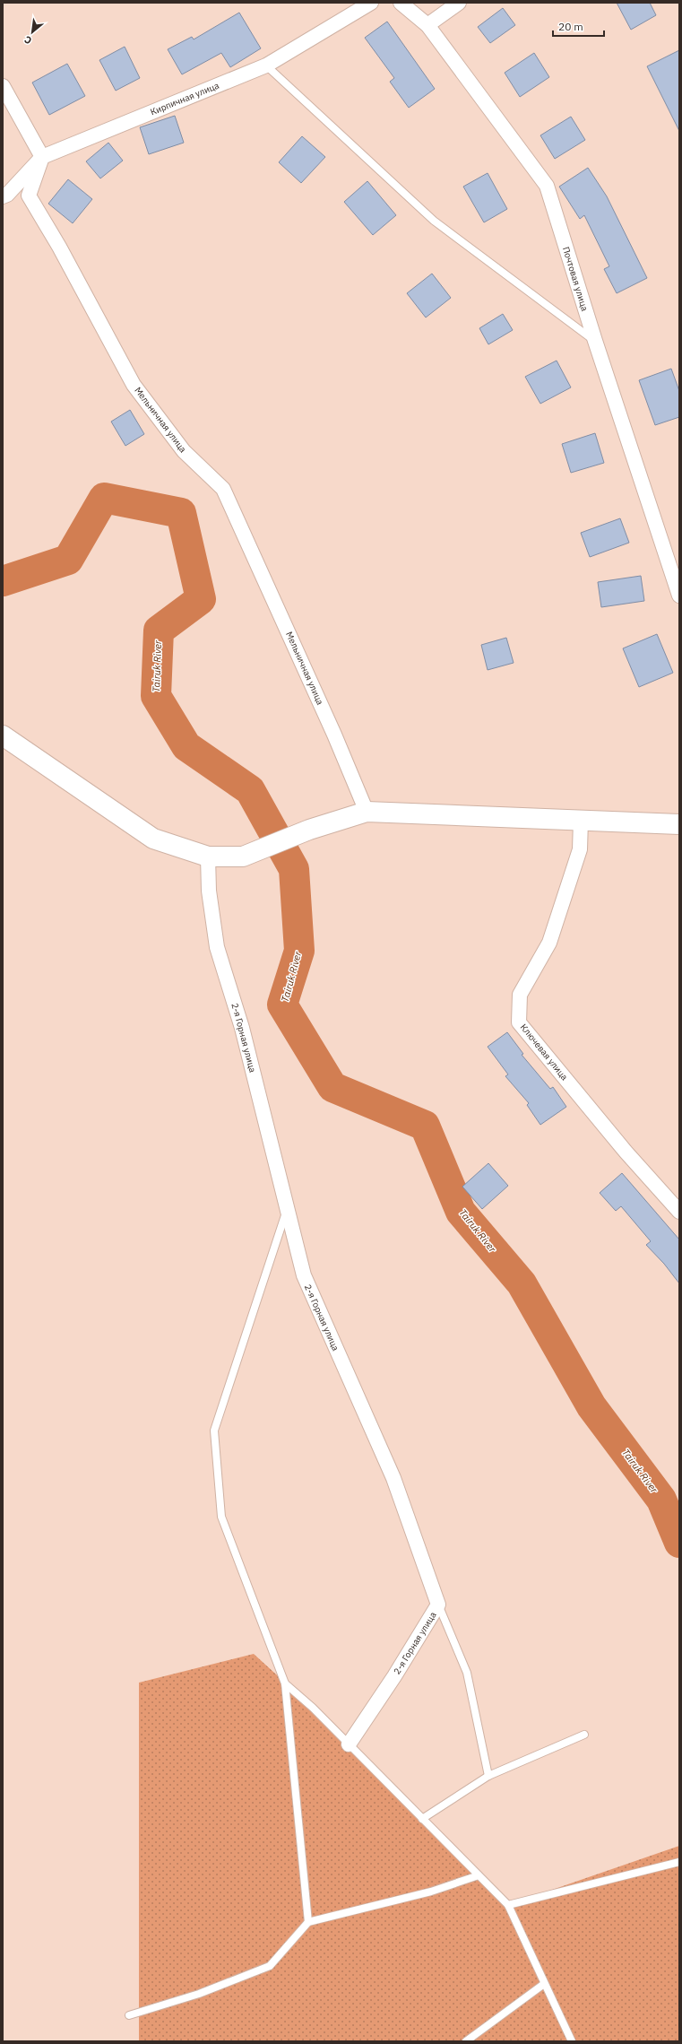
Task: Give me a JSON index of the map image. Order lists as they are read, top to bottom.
{
  "streets": {
    "street": [
      "Кирпичная улица",
      "Почтовая улица",
      "Мельничная улица",
      "2-я Горная улица",
      "Ключевая улица"
    ]
  },
  "crossings": [
    ["Кирпичная улица", "Мельничная улица"]
  ],
  "water": ["Tairuk River"],
  "scale_bar": "20 m",
  "north": "bottom left"
}
